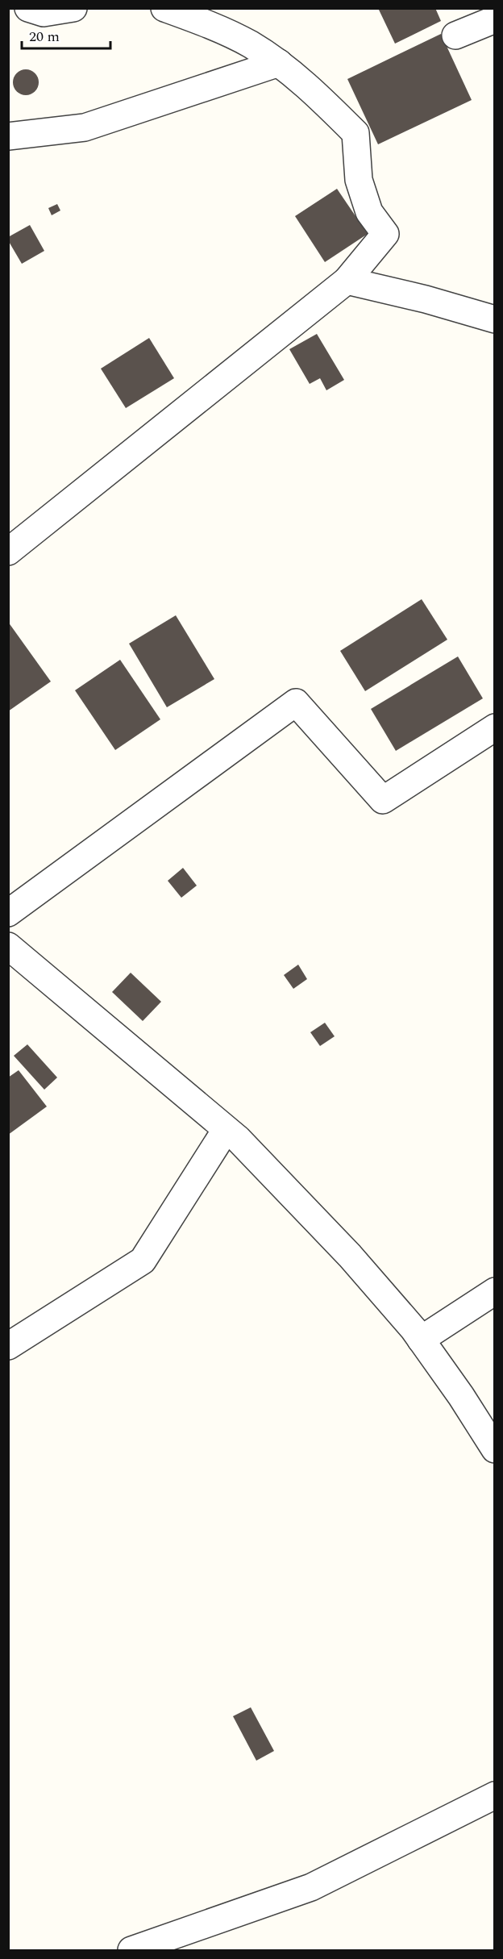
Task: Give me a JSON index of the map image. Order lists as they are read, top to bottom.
{
  "scale_bar": "20 m"
}
